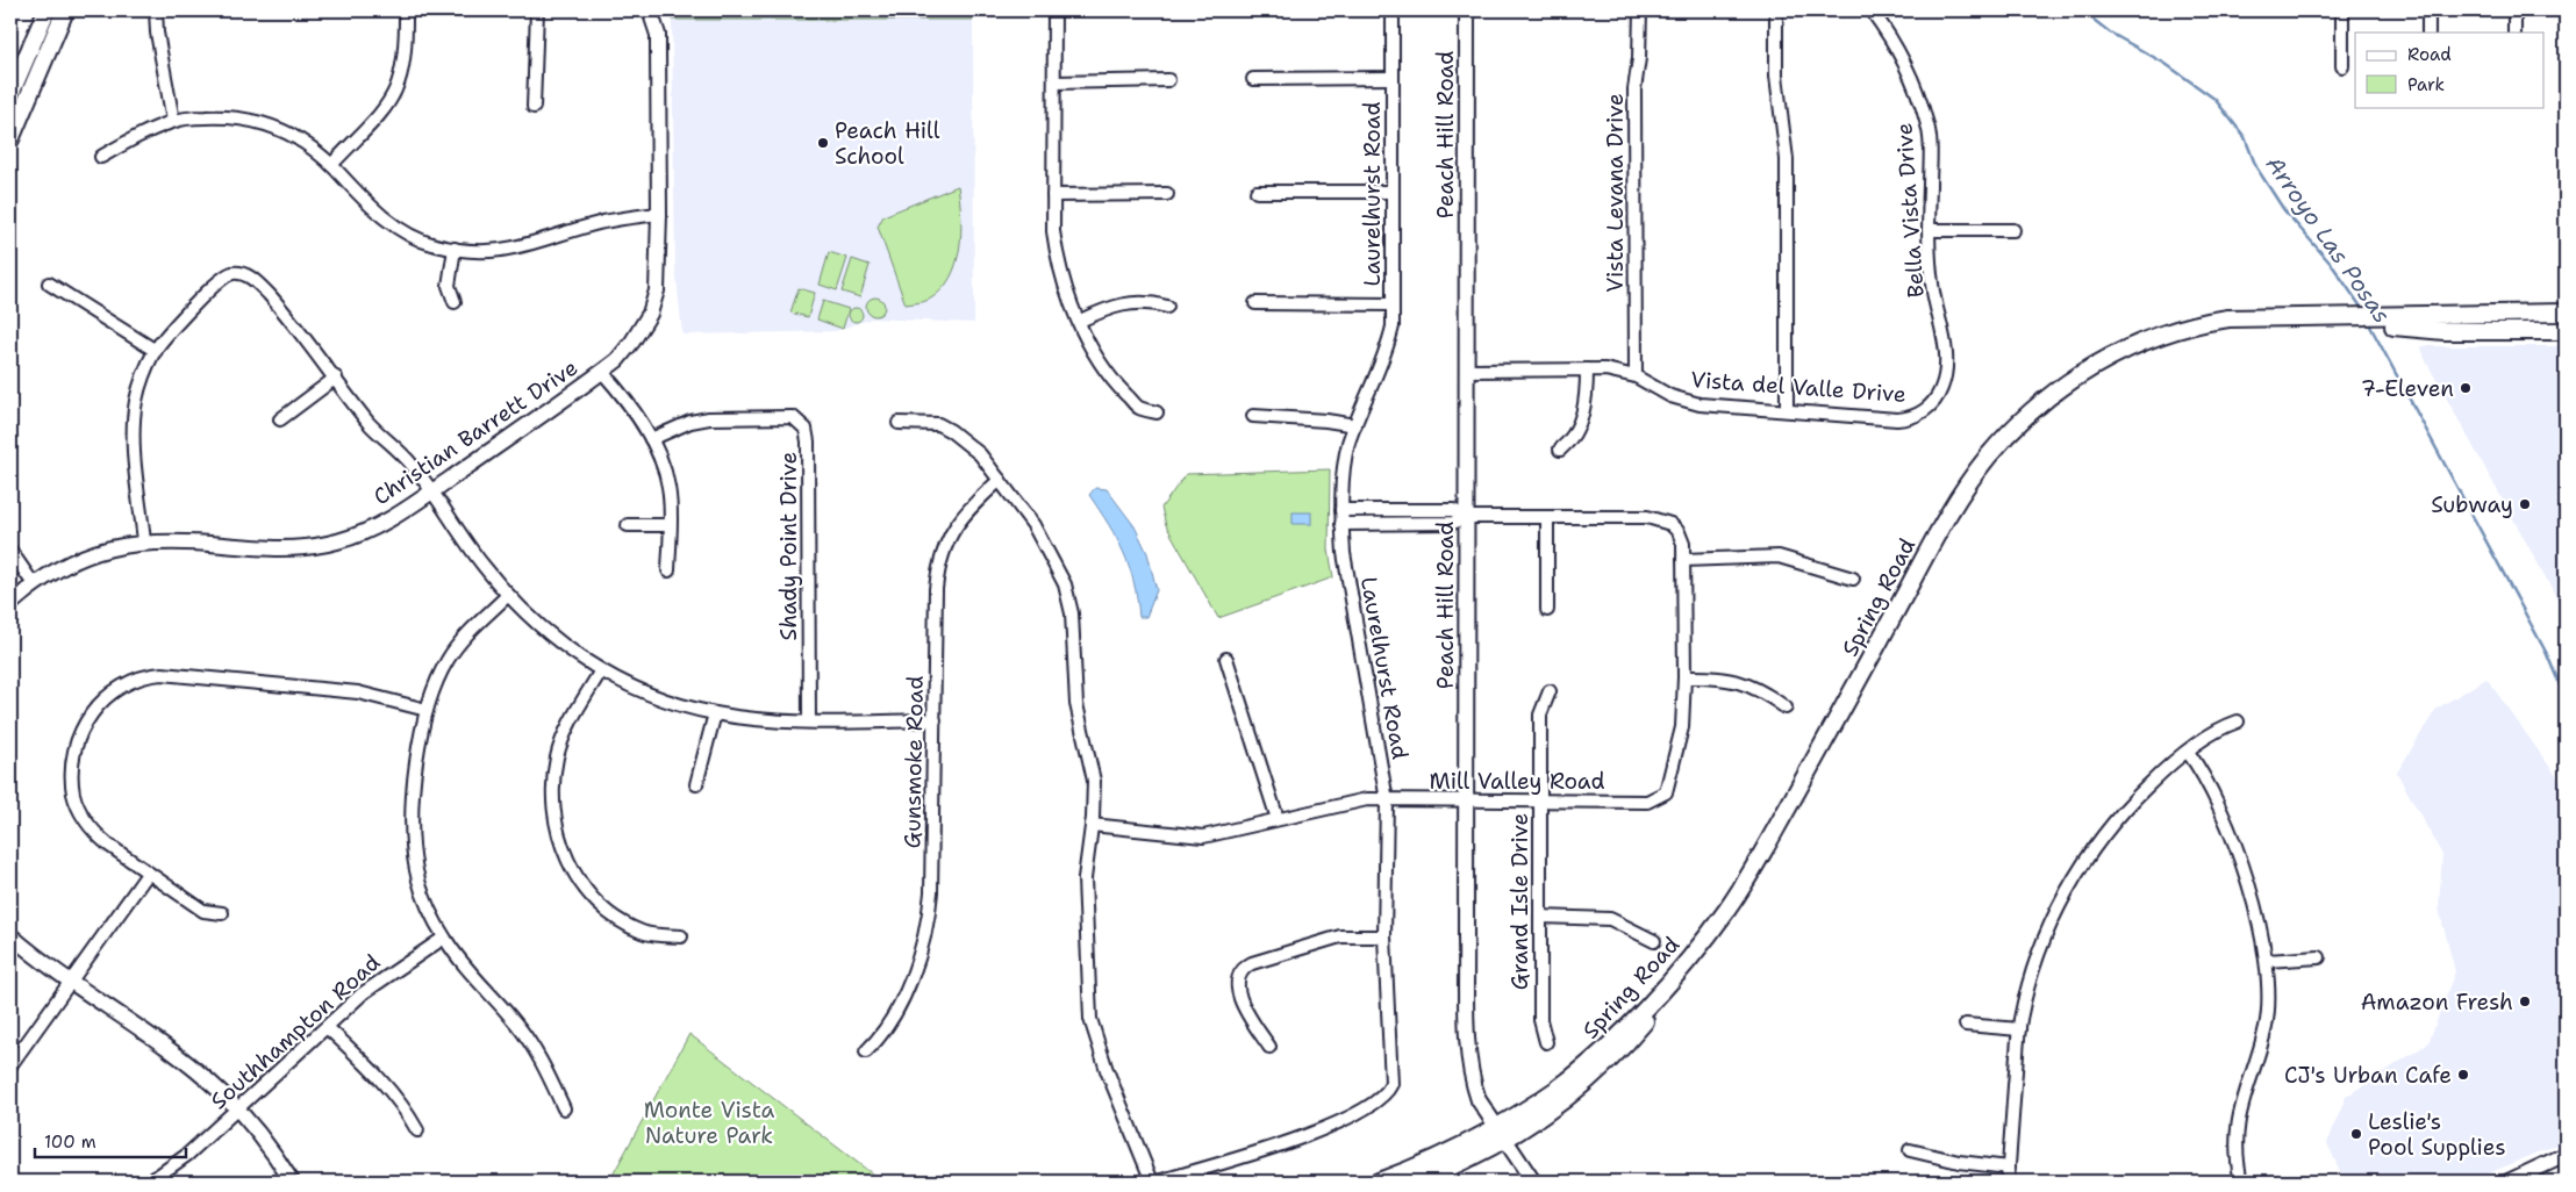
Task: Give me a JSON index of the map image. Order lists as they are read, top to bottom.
{
  "streets": {
    "main road": ["Spring Road"],
    "street": [
      "Peach Hill Road",
      "Vista Levana Drive",
      "Laurelhurst Road",
      "Bella Vista Drive",
      "Vista del Valle Drive",
      "Christian Barrett Drive",
      "Shady Point Drive",
      "Gunsmoke Road",
      "Mill Valley Road",
      "Grand Isle Drive",
      "Southhampton Road"
    ]
  },
  "crossings": [
    ["Peach Hill Road", "Vista del Valle Drive"],
    ["Peach Hill Road", "Spring Road"],
    ["Peach Hill Road", "Mill Valley Road"],
    ["Vista Levana Drive", "Vista del Valle Drive"],
    ["Laurelhurst Road", "Mill Valley Road"],
    ["Bella Vista Drive", "Vista del Valle Drive"],
    ["Mill Valley Road", "Grand Isle Drive"]
  ],
  "water": ["Arroyo Las Posas"],
  "parks": ["Monte Vista Nature Park"],
  "places": [
    "Peach Hill School",
    "7-Eleven",
    "Subway",
    "Amazon Fresh",
    "CJ's Urban Cafe",
    "Leslie's Pool Supplies"
  ],
  "legend": ["Road", "Park"],
  "scale_bar": "100 m"
}
